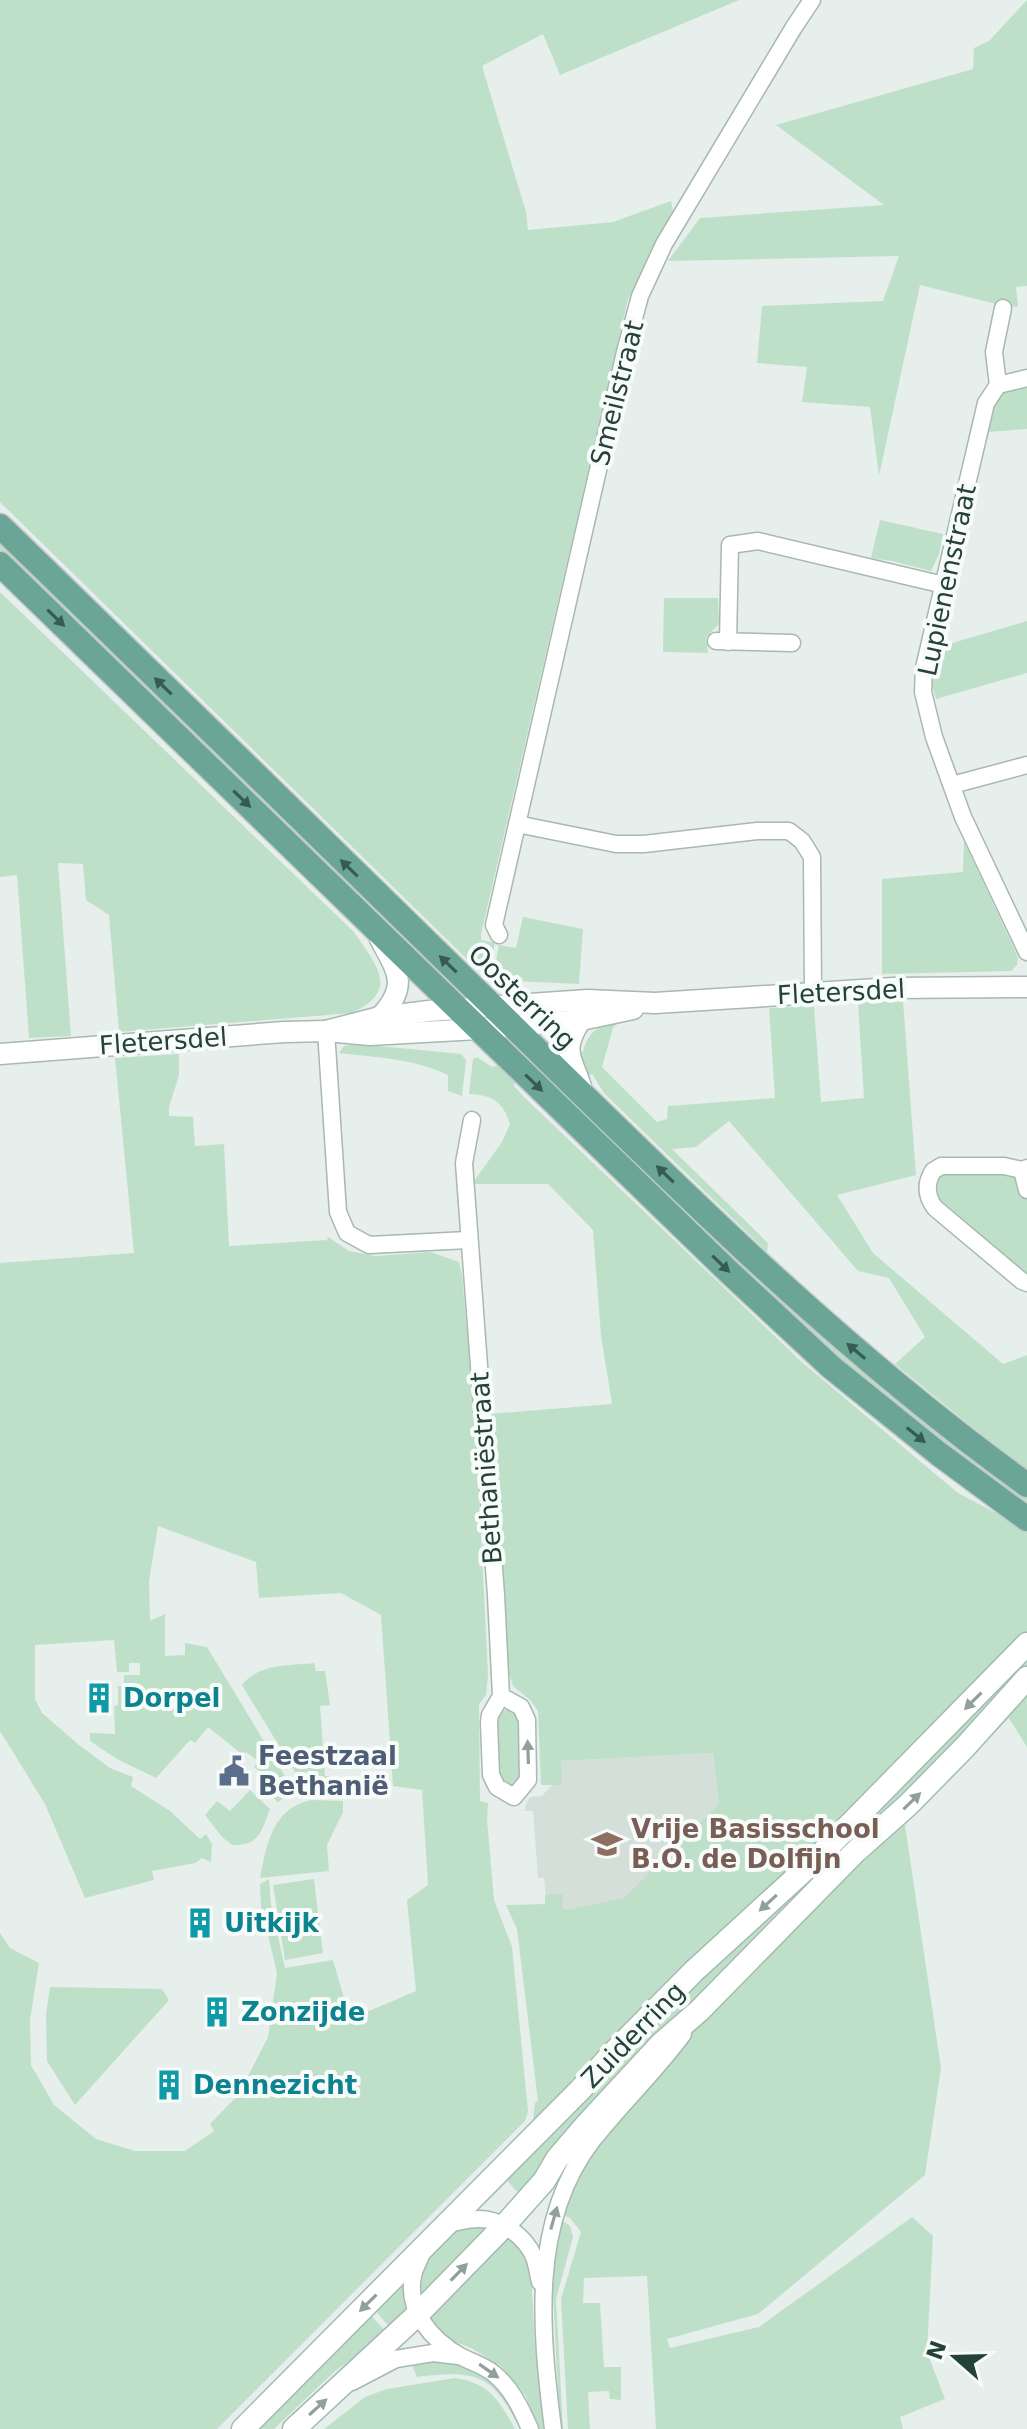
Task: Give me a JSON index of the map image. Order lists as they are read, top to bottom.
{
  "streets": {
    "main road": ["Oosterring", "Zuiderring"],
    "street": [
      "Smeilstraat",
      "Lupienenstraat",
      "Fletersdel",
      "Bethaniëstraat"
    ]
  },
  "crossings": [
    ["Fletersdel", "Oosterring"]
  ],
  "places": {
    "building": [
      "Dorpel",
      "Uitkijk",
      "Zonzijde",
      "Dennezicht"
    ],
    "public building": ["Feestzaal Bethanië"],
    "school or university": ["Vrije Basisschool B.O. de Dolfijn"]
  },
  "north": "left"
}
